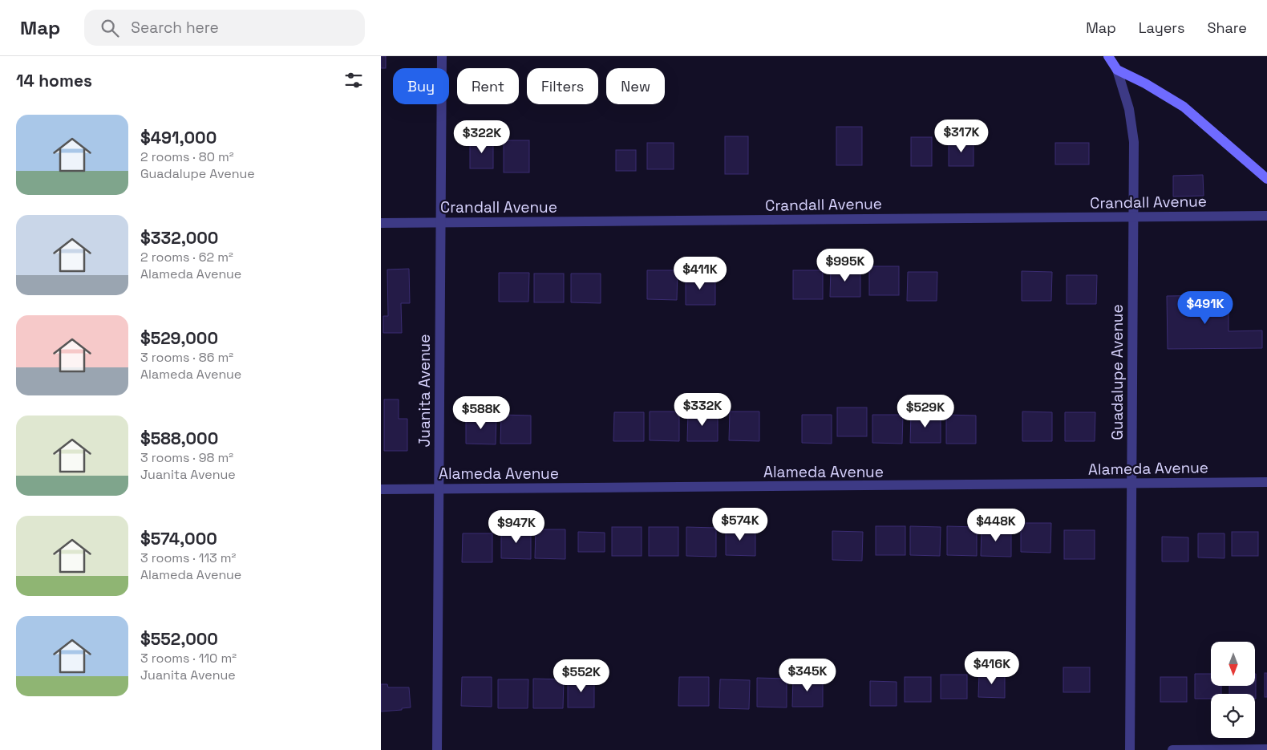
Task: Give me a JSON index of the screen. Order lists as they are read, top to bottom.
{
  "streets": {
    "street": [
      "Crandall Avenue",
      "Guadalupe Avenue",
      "Juanita Avenue",
      "Alameda Avenue"
    ]
  },
  "crossings": [
    ["Crandall Avenue", "Guadalupe Avenue"],
    ["Crandall Avenue", "Juanita Avenue"],
    ["Guadalupe Avenue", "Alameda Avenue"],
    ["Juanita Avenue", "Alameda Avenue"]
  ],
  "north": "bottom",
  "page": {
    "header": "Map",
    "search": "Search here",
    "nav": ["Map", "Layers", "Share"],
    "heading": "14 homes",
    "chip": [
      "Buy",
      "Rent",
      "Filters",
      "New"
    ],
    "list": [
      {
        "name": "$491,000",
        "note": "2 rooms · 80 m² · Guadalupe Avenue"
      },
      {
        "name": "$332,000",
        "note": "2 rooms · 62 m² · Alameda Avenue"
      },
      {
        "name": "$529,000",
        "note": "3 rooms · 86 m² · Alameda Avenue"
      },
      {
        "name": "$588,000",
        "note": "3 rooms · 98 m² · Juanita Avenue"
      },
      {
        "name": "$574,000",
        "note": "3 rooms · 113 m² · Alameda Avenue"
      },
      {
        "name": "$552,000",
        "note": "3 rooms · 110 m² · Juanita Avenue"
      }
    ],
    "price": [
      "$317K",
      "$322K",
      "$995K",
      "$411K",
      "$491K",
      "$332K",
      "$529K",
      "$588K",
      "$574K",
      "$448K",
      "$947K",
      "$416K",
      "$345K",
      "$552K"
    ]
  }
}
